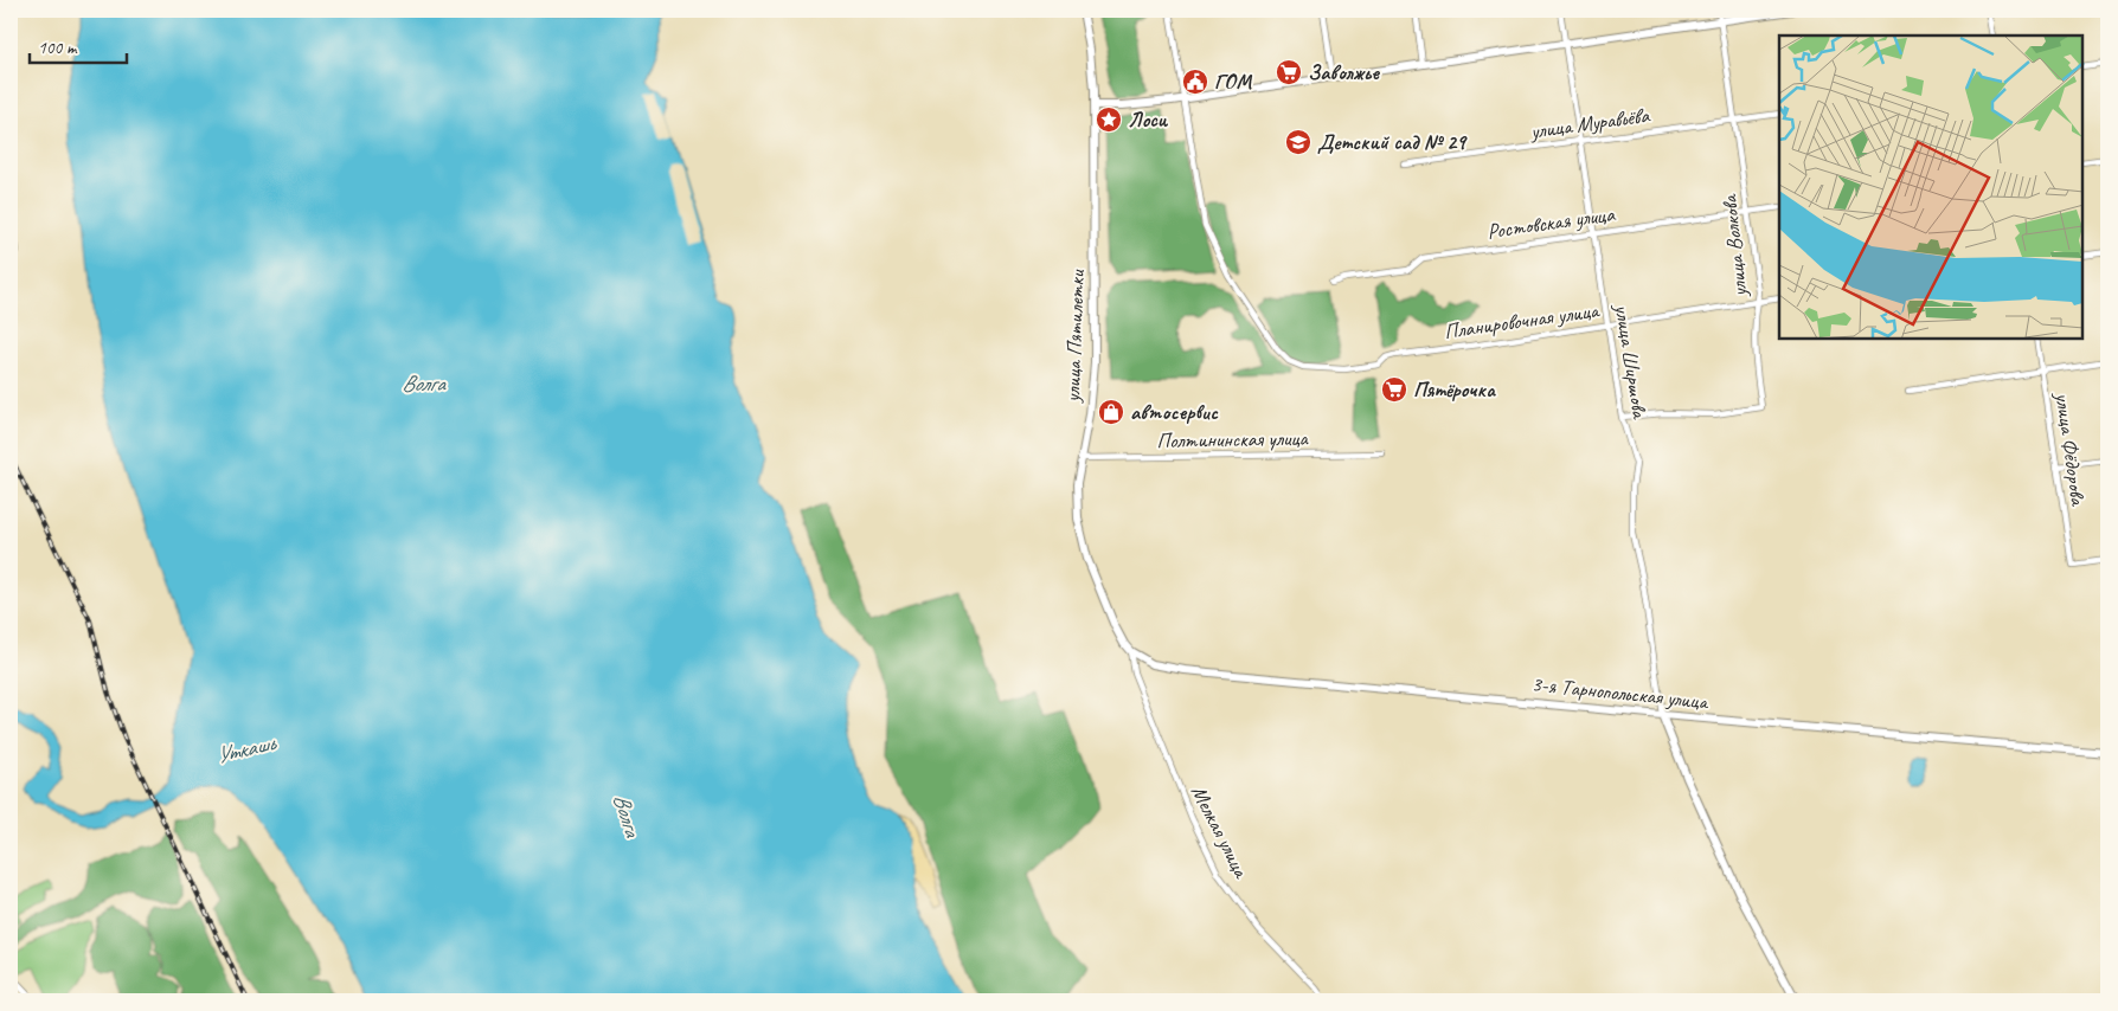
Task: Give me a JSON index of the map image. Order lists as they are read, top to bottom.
{
  "streets": {
    "main road": ["улица Пятилетки", "3-я Тарнопольская улица"],
    "street": [
      "улица Муравьёва",
      "Ростовская улица",
      "улица Волкова",
      "Планировочная улица",
      "улица Ширшова",
      "Полтининская улица",
      "улица Фёдорова",
      "Мелкая улица"
    ]
  },
  "crossings": [
    ["улица Муравьёва", "улица Волкова"],
    ["улица Муравьёва", "улица Ширшова"],
    ["Ростовская улица", "улица Волкова"],
    ["Ростовская улица", "улица Ширшова"],
    ["улица Волкова", "Планировочная улица"],
    ["улица Волкова", "улица Ширшова"],
    ["Планировочная улица", "улица Ширшова"],
    ["улица Пятилетки", "Полтининская улица"],
    ["улица Пятилетки", "3-я Тарнопольская улица"],
    ["улица Пятилетки", "Мелкая улица"],
    ["улица Ширшова", "3-я Тарнопольская улица"],
    ["3-я Тарнопольская улица", "Мелкая улица"]
  ],
  "water": ["Волга", "Уткашь"],
  "places": {
    "supermarket": ["Заволжье", "Пятёрочка"],
    "public building": ["ГОМ"],
    "place": ["Лоси"],
    "school or university": ["Детский сад № 29"],
    "shop": ["автосервис"]
  },
  "scale_bar": "100 m"
}
